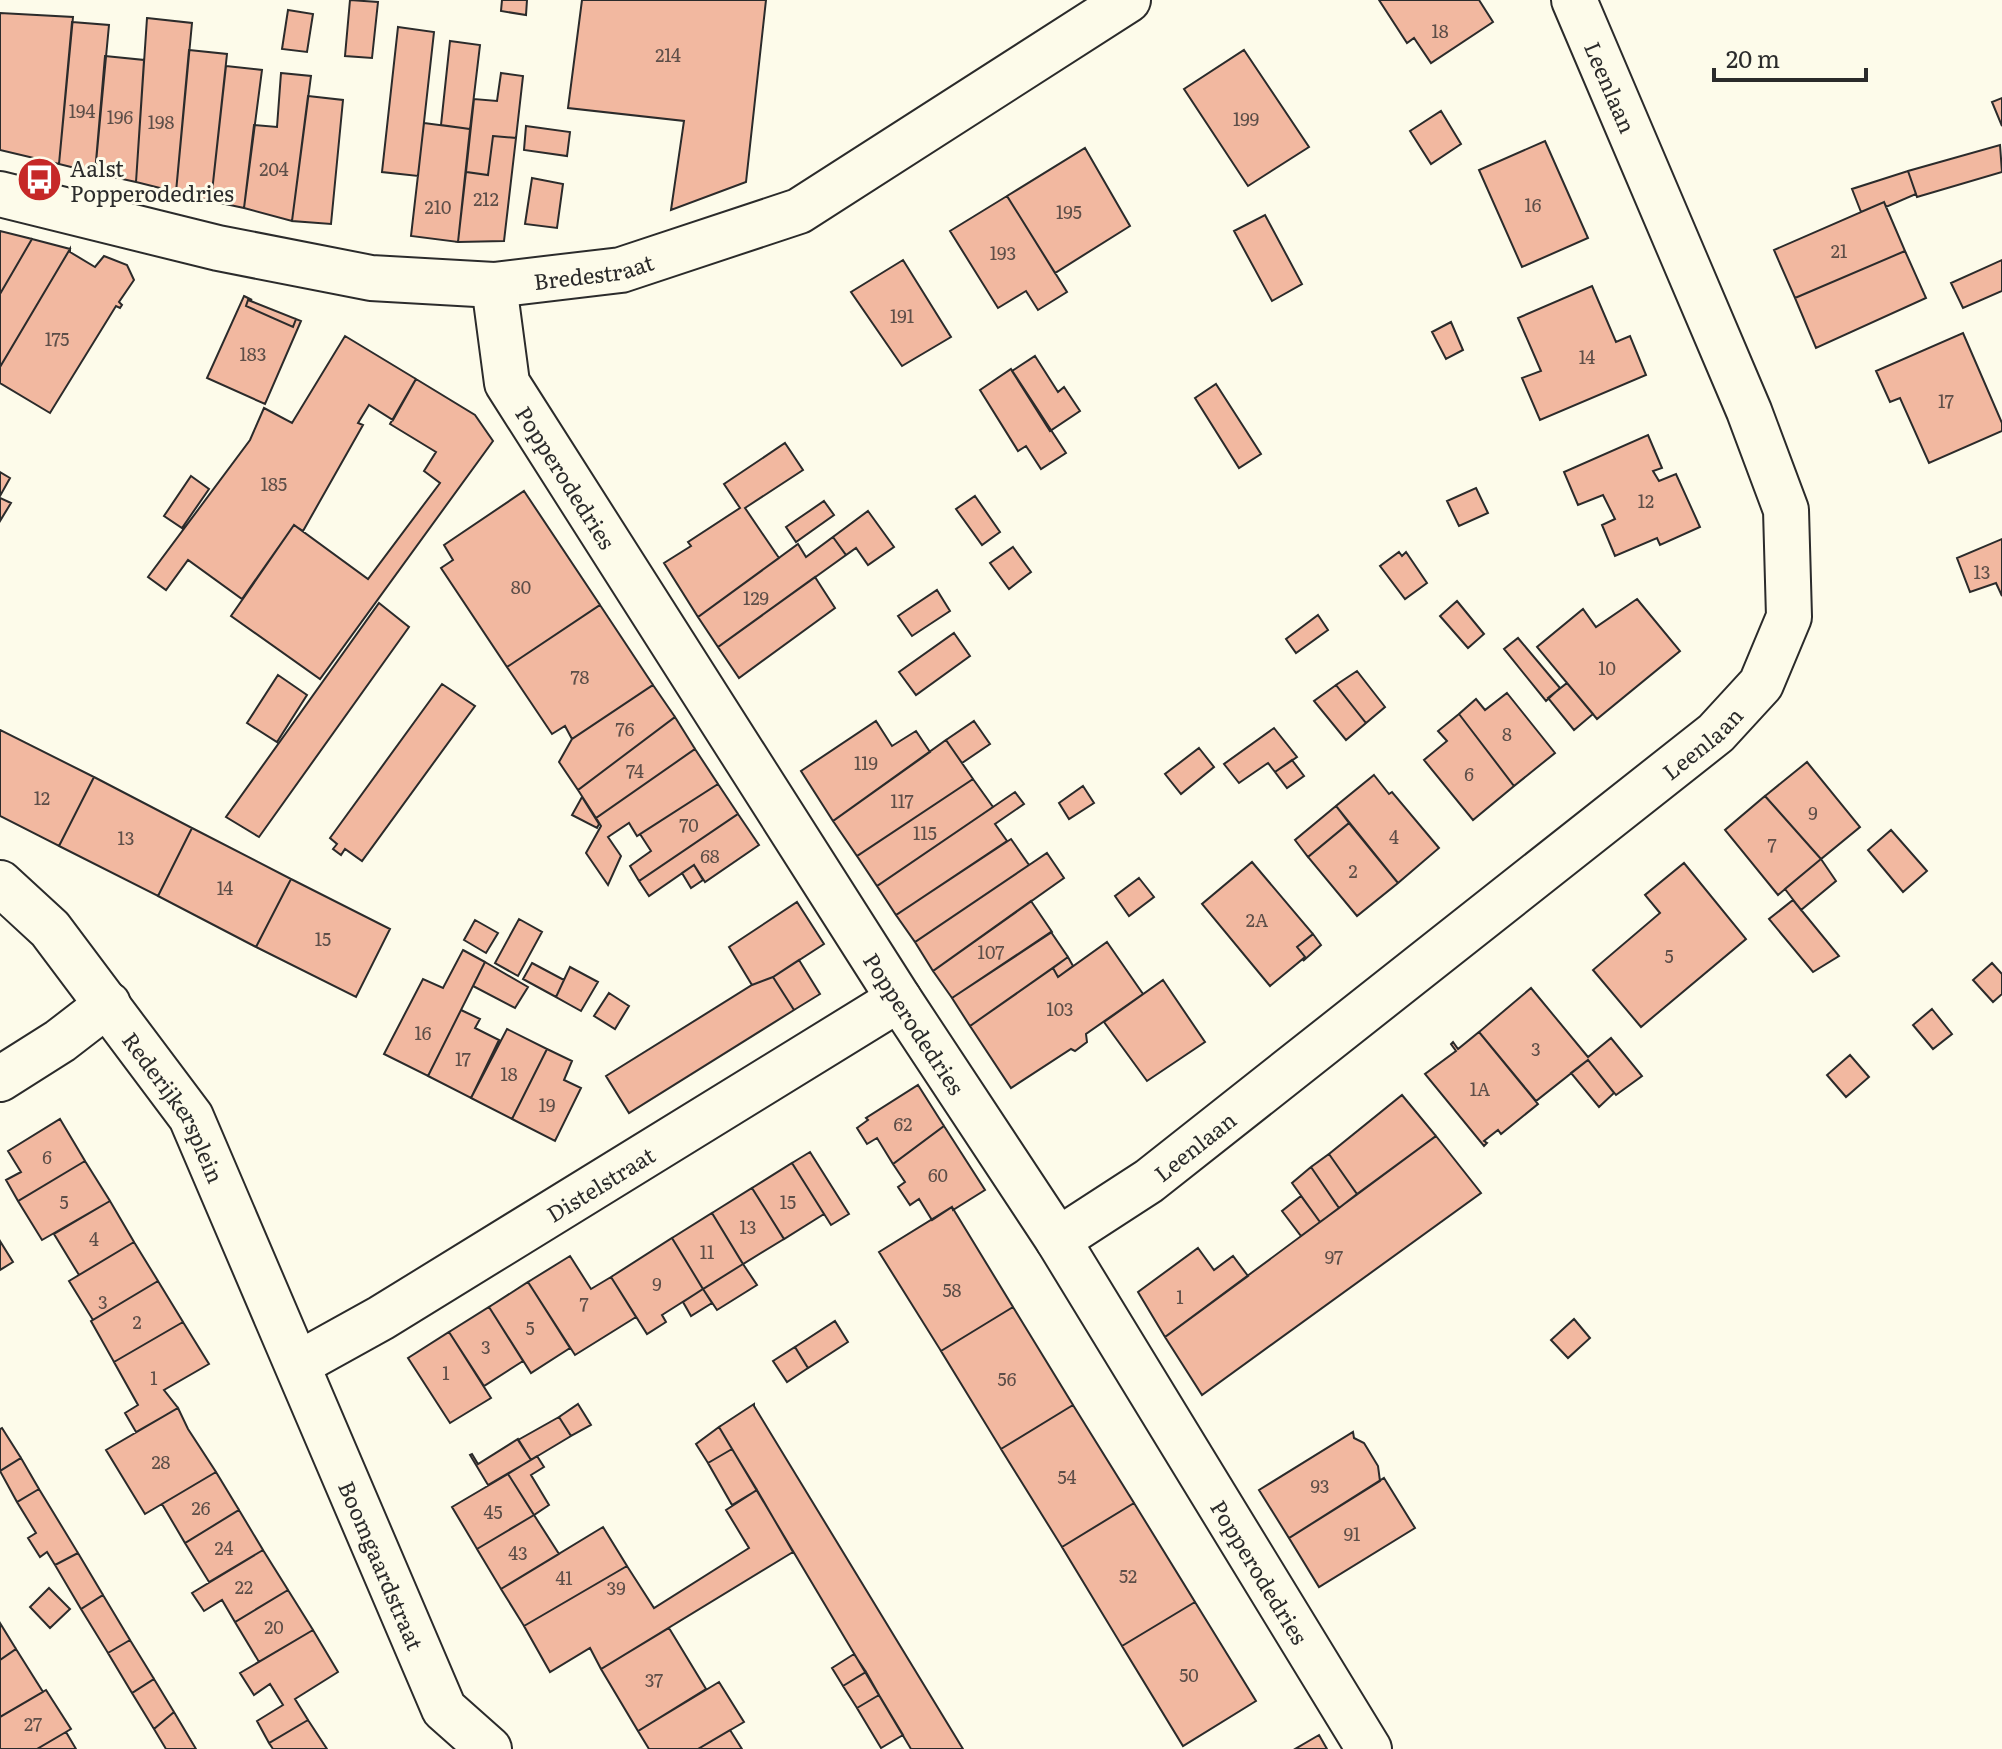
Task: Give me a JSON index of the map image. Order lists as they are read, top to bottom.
{
  "streets": {
    "street": [
      "Leenlaan",
      "Bredestraat",
      "Popperodedries",
      "Rederijkersplein",
      "Distelstraat",
      "Boomgaardstraat"
    ]
  },
  "crossings": [
    ["Leenlaan", "Popperodedries"],
    ["Bredestraat", "Popperodedries"],
    ["Popperodedries", "Distelstraat"],
    ["Rederijkersplein", "Distelstraat"],
    ["Rederijkersplein", "Boomgaardstraat"],
    ["Distelstraat", "Boomgaardstraat"]
  ],
  "places": {
    "bus stop": ["Aalst Popperodedries"]
  },
  "house_numbers": [
    "18",
    "214",
    "194",
    "196",
    "199",
    "198",
    "204",
    "212",
    "16",
    "210",
    "195",
    "21",
    "193",
    "191",
    "175",
    "183",
    "14",
    "17",
    "185",
    "12",
    "13",
    "80",
    "129",
    "10",
    "78",
    "76",
    "8",
    "119",
    "74",
    "6",
    "12",
    "117",
    "9",
    "70",
    "115",
    "4",
    "13",
    "7",
    "68",
    "2",
    "14",
    "2A",
    "15",
    "107",
    "5",
    "103",
    "16",
    "3",
    "17",
    "18",
    "1A",
    "19",
    "62",
    "6",
    "60",
    "5",
    "15",
    "13",
    "4",
    "11",
    "97",
    "9",
    "58",
    "1",
    "3",
    "7",
    "2",
    "5",
    "3",
    "1",
    "1",
    "56",
    "28",
    "54",
    "93",
    "26",
    "45",
    "91",
    "24",
    "43",
    "52",
    "41",
    "22",
    "39",
    "20",
    "50",
    "37",
    "27"
  ],
  "scale_bar": "20 m"
}
